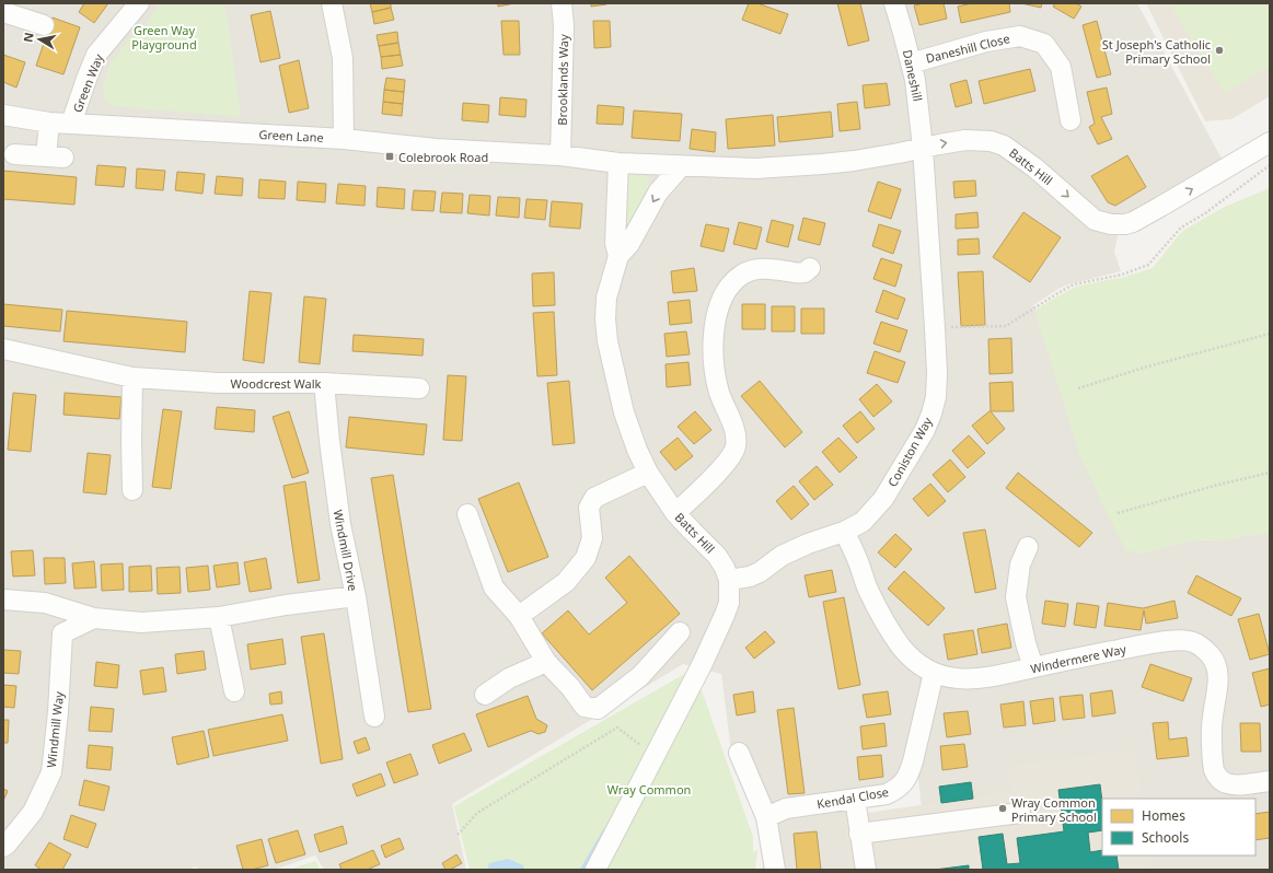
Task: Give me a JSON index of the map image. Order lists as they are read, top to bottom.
{
  "streets": {
    "street": [
      "Daneshill Close",
      "Daneshill",
      "Brooklands Way",
      "Green Way",
      "Green Lane",
      "Batts Hill",
      "Woodcrest Walk",
      "Coniston Way",
      "Windmill Drive",
      "Windermere Way",
      "Windmill Way",
      "Kendal Close"
    ]
  },
  "crossings": [
    ["Daneshill Close", "Daneshill"],
    ["Daneshill", "Batts Hill"],
    ["Daneshill", "Coniston Way"],
    ["Brooklands Way", "Green Lane"],
    ["Brooklands Way", "Batts Hill"],
    ["Green Way", "Green Lane"],
    ["Green Lane", "Batts Hill"],
    ["Batts Hill", "Coniston Way"],
    ["Woodcrest Walk", "Windmill Drive"],
    ["Coniston Way", "Windermere Way"],
    ["Windermere Way", "Kendal Close"]
  ],
  "parks": ["Green Way Playground", "Wray Common"],
  "places": {
    "other": ["St Joseph's Catholic Primary School", "Wray Common Primary School"],
    "transit": ["Colebrook Road"]
  },
  "legend": ["Homes", "Schools"],
  "north": "left"
}
